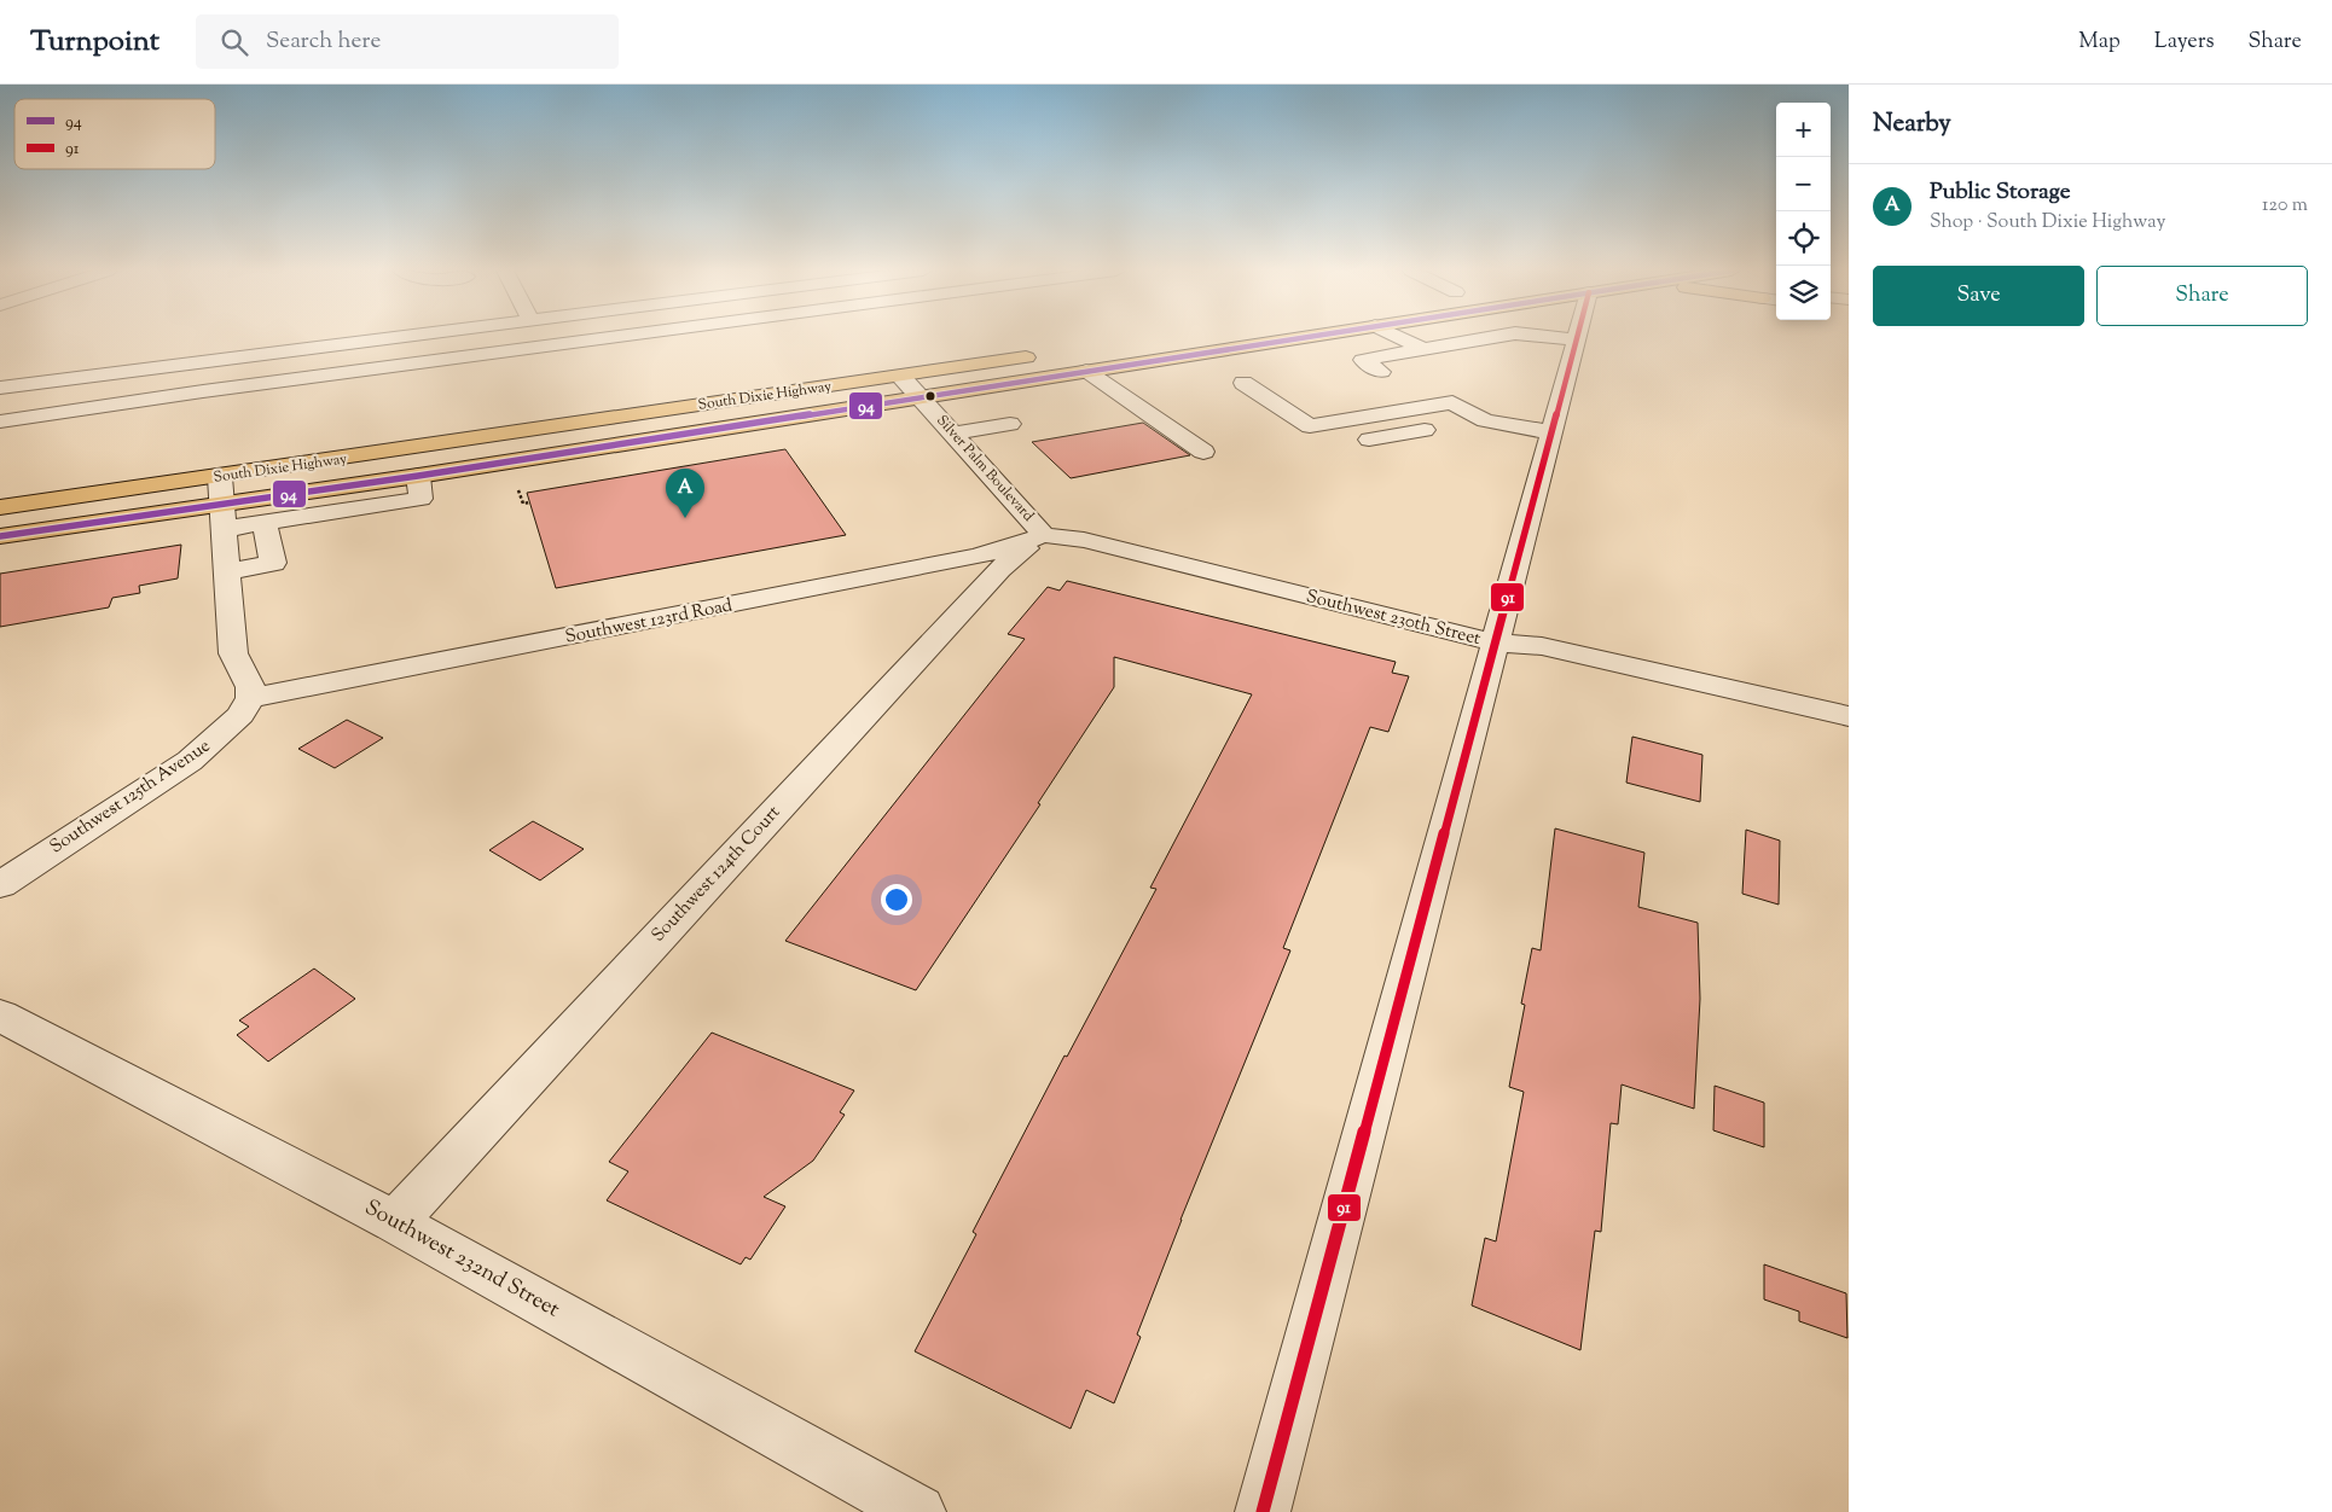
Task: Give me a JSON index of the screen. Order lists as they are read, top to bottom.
{
  "streets": {
    "highway": ["South Dixie Highway"],
    "street": [
      "Silver Palm Boulevard",
      "Southwest 230th Street",
      "Southwest 123rd Road",
      "Southwest 125th Avenue",
      "Southwest 124th Court",
      "Southwest 232nd Street"
    ]
  },
  "crossings": [
    ["South Dixie Highway", "Silver Palm Boulevard"],
    ["Silver Palm Boulevard", "Southwest 230th Street"],
    ["Silver Palm Boulevard", "Southwest 123rd Road"],
    ["Silver Palm Boulevard", "Southwest 124th Court"],
    ["Southwest 230th Street", "Southwest 123rd Road"],
    ["Southwest 230th Street", "Southwest 124th Court"],
    ["Southwest 123rd Road", "Southwest 125th Avenue"],
    ["Southwest 123rd Road", "Southwest 124th Court"],
    ["Southwest 124th Court", "Southwest 232nd Street"]
  ],
  "lines": ["transit line 94", "transit line 91"],
  "legend": ["94", "91"],
  "page": {
    "header": "Turnpoint",
    "search": "Search here",
    "nav": ["Map", "Layers", "Share"],
    "heading": "Nearby",
    "map_buttons": ["+", "−"],
    "list": [
      {
        "mark": "A",
        "name": "Public Storage",
        "note": "Shop · South Dixie Highway",
        "value": "120 m"
      }
    ],
    "buttons": ["Save", "Share"],
    "pins": "A"
  }
}
